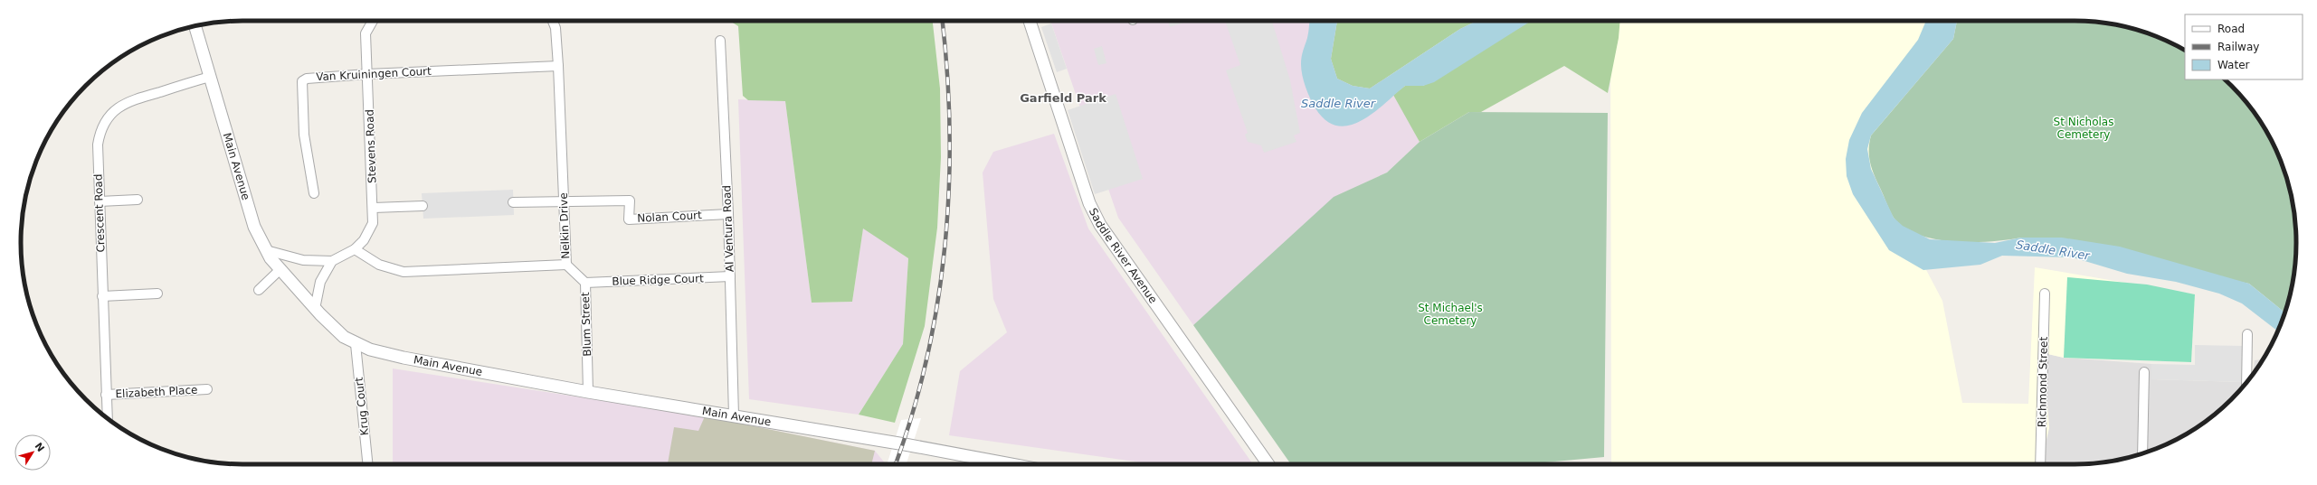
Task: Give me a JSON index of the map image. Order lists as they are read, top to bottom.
{
  "streets": {
    "street": [
      "Van Kruiningen Court",
      "Stevens Road",
      "Main Avenue",
      "Crescent Road",
      "Nolan Court",
      "Nelkin Drive",
      "Al Ventura Road",
      "Saddle River Avenue",
      "Blue Ridge Court",
      "Blum Street",
      "Richmond Street",
      "Elizabeth Place",
      "Krug Court"
    ]
  },
  "crossings": [
    ["Van Kruiningen Court", "Stevens Road"],
    ["Van Kruiningen Court", "Nelkin Drive"],
    ["Stevens Road", "Main Avenue"],
    ["Stevens Road", "Nelkin Drive"],
    ["Main Avenue", "Crescent Road"],
    ["Main Avenue", "Al Ventura Road"],
    ["Main Avenue", "Blum Street"],
    ["Main Avenue", "Krug Court"],
    ["Crescent Road", "Elizabeth Place"],
    ["Nolan Court", "Nelkin Drive"],
    ["Nolan Court", "Al Ventura Road"],
    ["Nelkin Drive", "Blum Street"],
    ["Al Ventura Road", "Blue Ridge Court"],
    ["Blue Ridge Court", "Blum Street"]
  ],
  "districts": ["Garfield Park"],
  "water": ["Saddle River"],
  "parks": ["St Nicholas Cemetery", "St Michael's Cemetery"],
  "legend": ["Road", "Railway", "Water"],
  "north": "top right"
}
